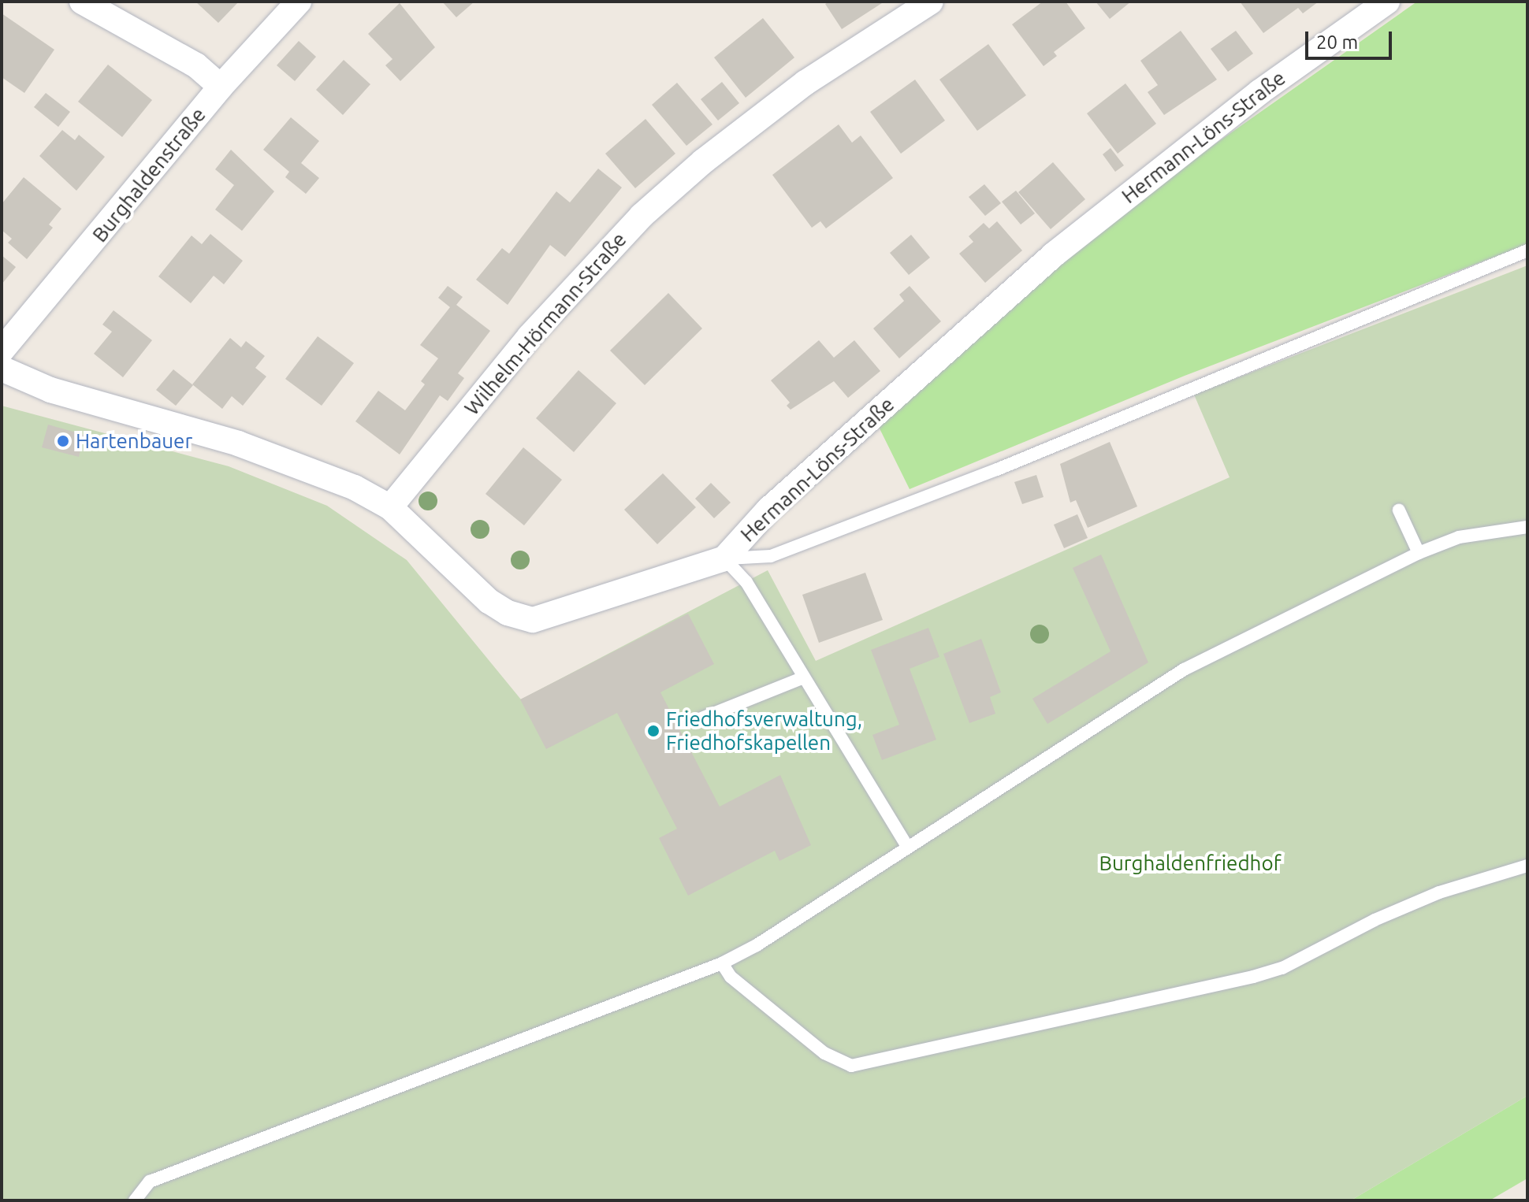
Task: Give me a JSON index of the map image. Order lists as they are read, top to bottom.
{
  "streets": {
    "street": ["Hermann-Löns-Straße", "Burghaldenstraße", "Wilhelm-Hörmann-Straße"]
  },
  "crossings": [
    ["Hermann-Löns-Straße", "Wilhelm-Hörmann-Straße"]
  ],
  "parks": ["Burghaldenfriedhof"],
  "places": ["Hartenbauer", "Friedhofsverwaltung, Friedhofskapellen"],
  "scale_bar": "20 m"
}
